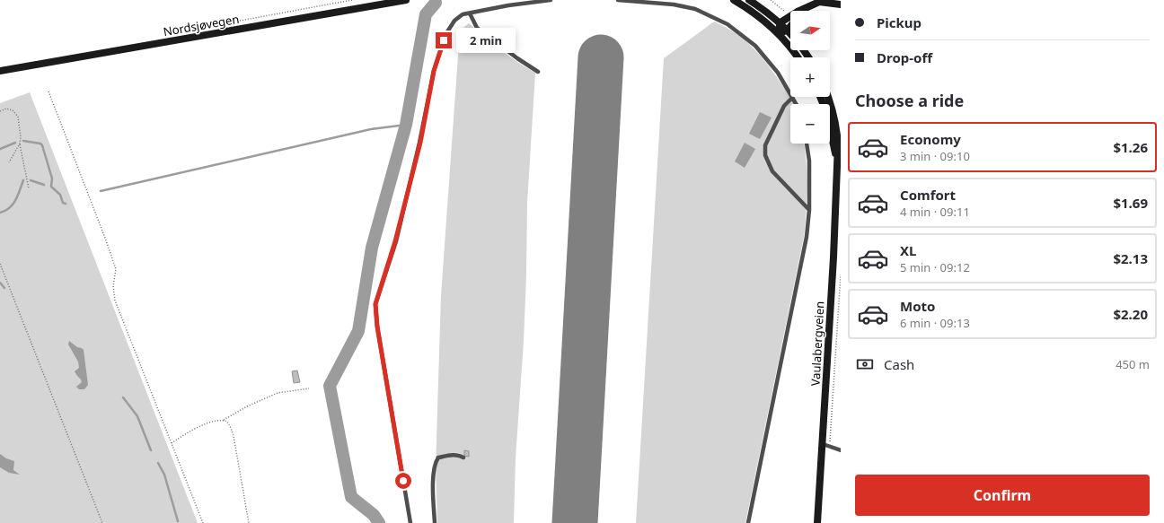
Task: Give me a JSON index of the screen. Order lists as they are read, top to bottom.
{
  "streets": {
    "main road": ["Nordsjøvegen", "Vaulabergveien"]
  },
  "north": "right",
  "page": {
    "banner": ["Pickup", "Drop-off"],
    "map_buttons": ["+", "−"],
    "bubble": "2 min",
    "heading": "Choose a ride",
    "list": [
      {
        "name": "Economy",
        "note": "3 min · 09:10",
        "value": "$1.26"
      },
      {
        "name": "Comfort",
        "note": "4 min · 09:11",
        "value": "$1.69"
      },
      {
        "name": "XL",
        "note": "5 min · 09:12",
        "value": "$2.13"
      },
      {
        "name": "Moto",
        "note": "6 min · 09:13",
        "value": "$2.20"
      }
    ],
    "pay": ["Cash", "450 m"],
    "buttons": "Confirm"
  }
}
